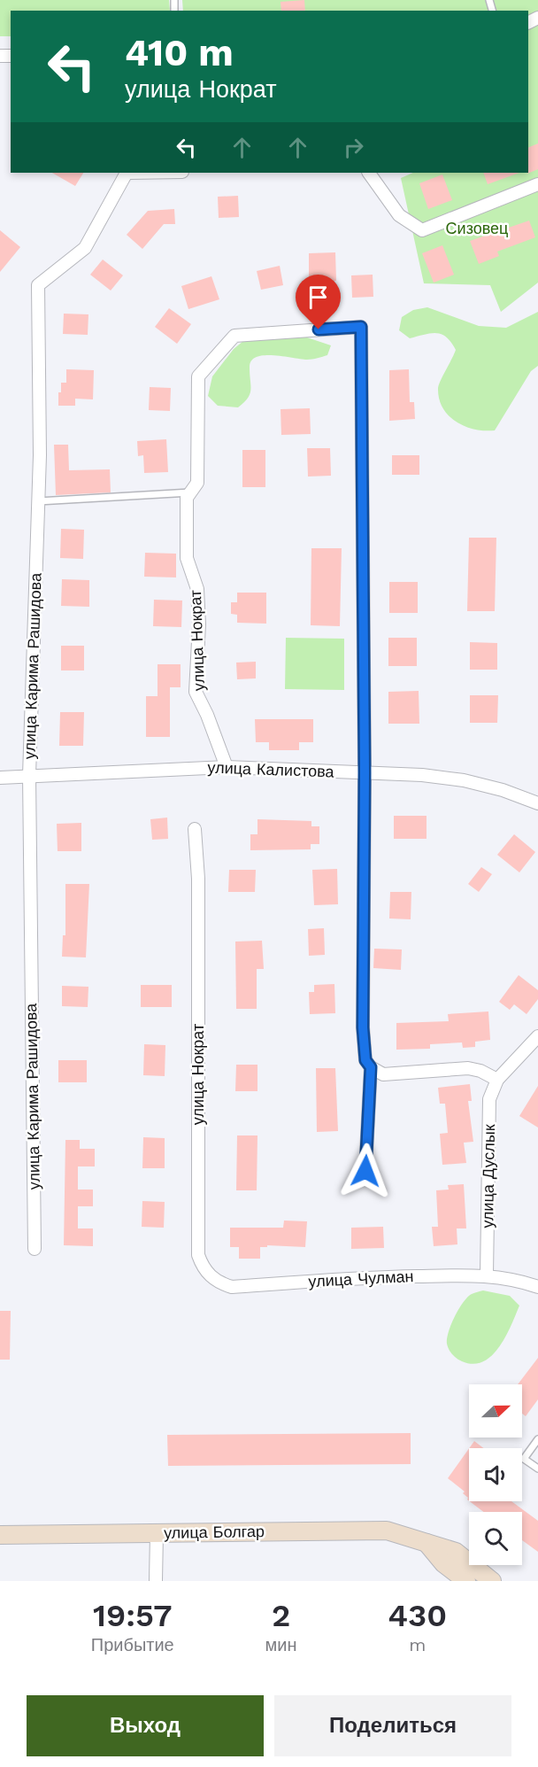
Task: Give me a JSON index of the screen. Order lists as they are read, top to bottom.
{
  "streets": {
    "street": [
      "улица Нократ",
      "улица Карима Рашидова",
      "улица Калистова",
      "улица Дуслык",
      "улица Чулман",
      "улица Болгар"
    ]
  },
  "crossings": [
    ["улица Нократ", "улица Калистова"],
    ["улица Нократ", "улица Чулман"],
    ["улица Карима Рашидова", "улица Калистова"],
    ["улица Дуслык", "улица Чулман"]
  ],
  "parks": ["Сизовец"],
  "north": "right",
  "page": {
    "turn": ["410 m", "улица Нократ"],
    "eta": [
      "19:57",
      "Прибытие",
      "2",
      "мин",
      "430",
      "m"
    ],
    "buttons": ["Выход", "Поделиться"]
  }
}
